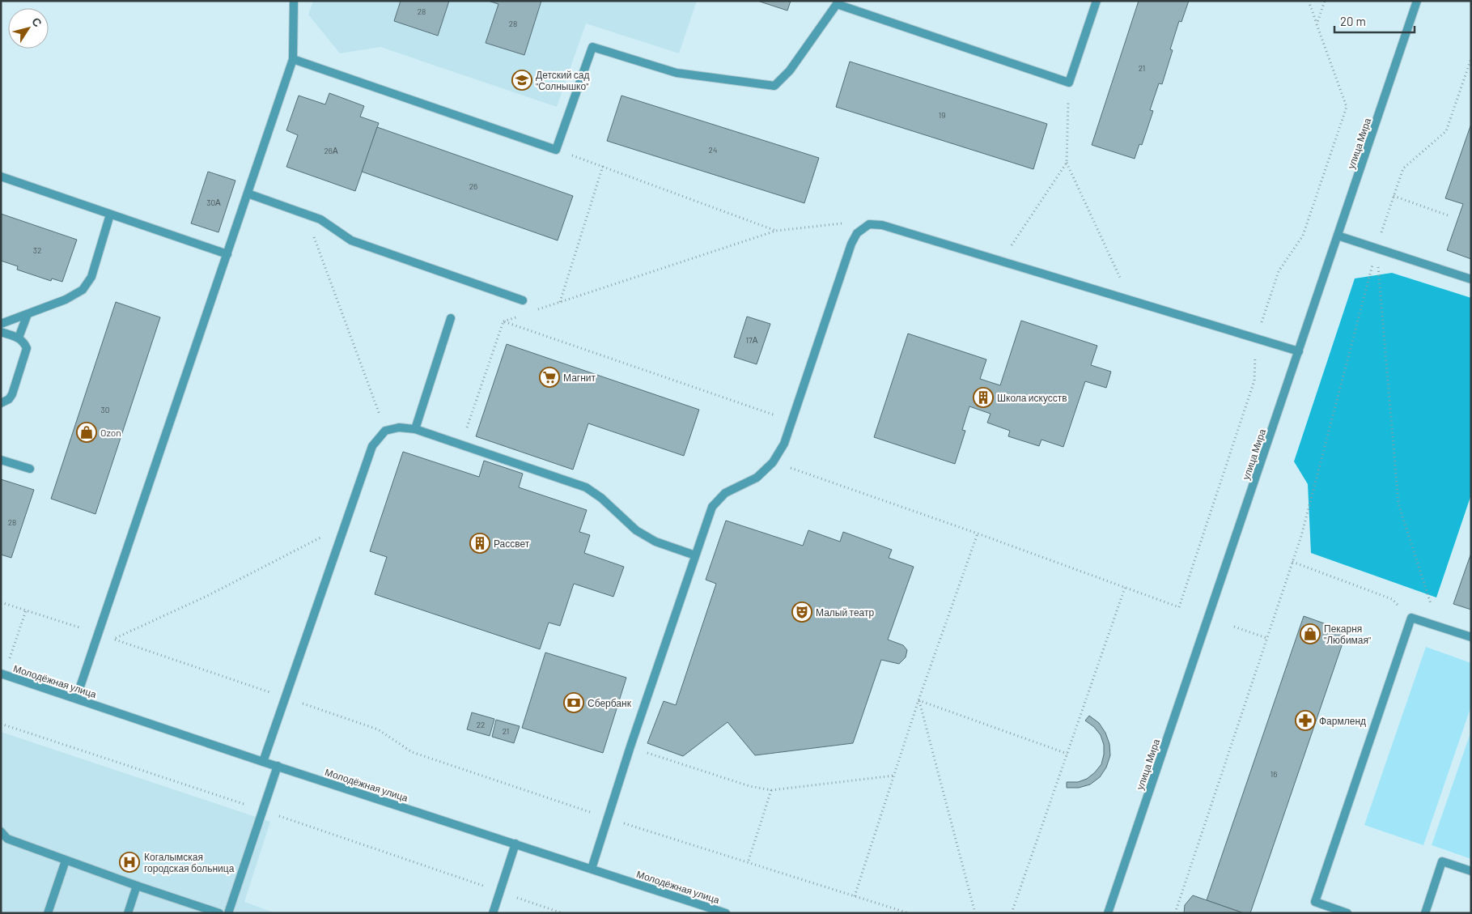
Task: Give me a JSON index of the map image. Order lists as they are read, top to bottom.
{
  "streets": {
    "street": ["улица Мира", "Молодёжная улица"]
  },
  "places": {
    "school or university": ["Детский сад \"Солнышко\""],
    "supermarket": ["Магнит"],
    "building": ["Школа искусств", "Рассвет"],
    "shop": ["Ozon", "Пекарня \"Любимая\""],
    "theatre": ["Малый театр"],
    "bank": ["Сбербанк"],
    "pharmacy": ["Фармленд"],
    "hospital": ["Когалымская городская больница"]
  },
  "house_numbers": [
    "28",
    "28",
    "21",
    "19",
    "24",
    "26А",
    "26",
    "30А",
    "32",
    "17А",
    "30",
    "28",
    "22",
    "21",
    "16"
  ],
  "scale_bar": "20 m",
  "north": "top right"
}
